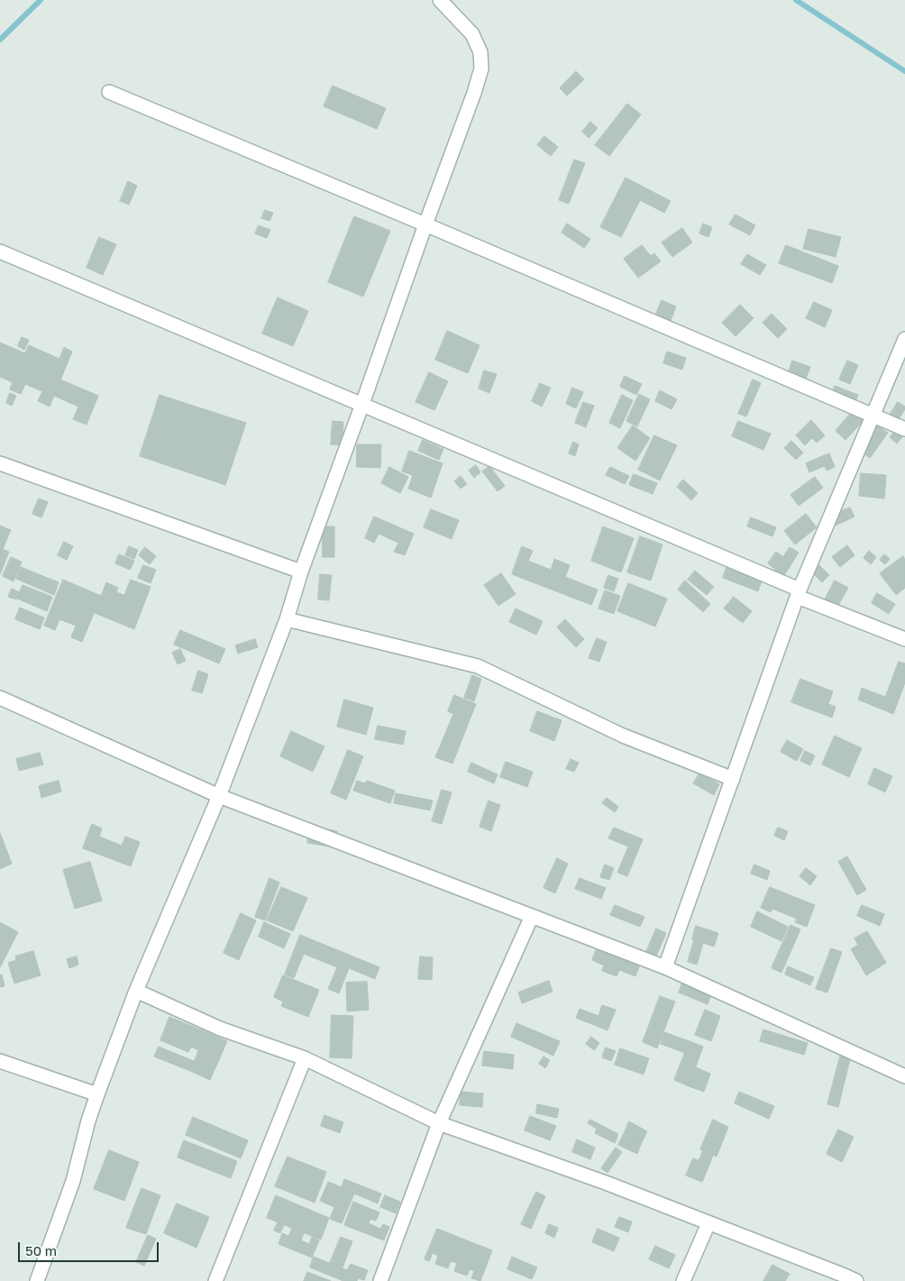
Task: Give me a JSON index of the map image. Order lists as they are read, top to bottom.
{
  "scale_bar": "50 m"
}
